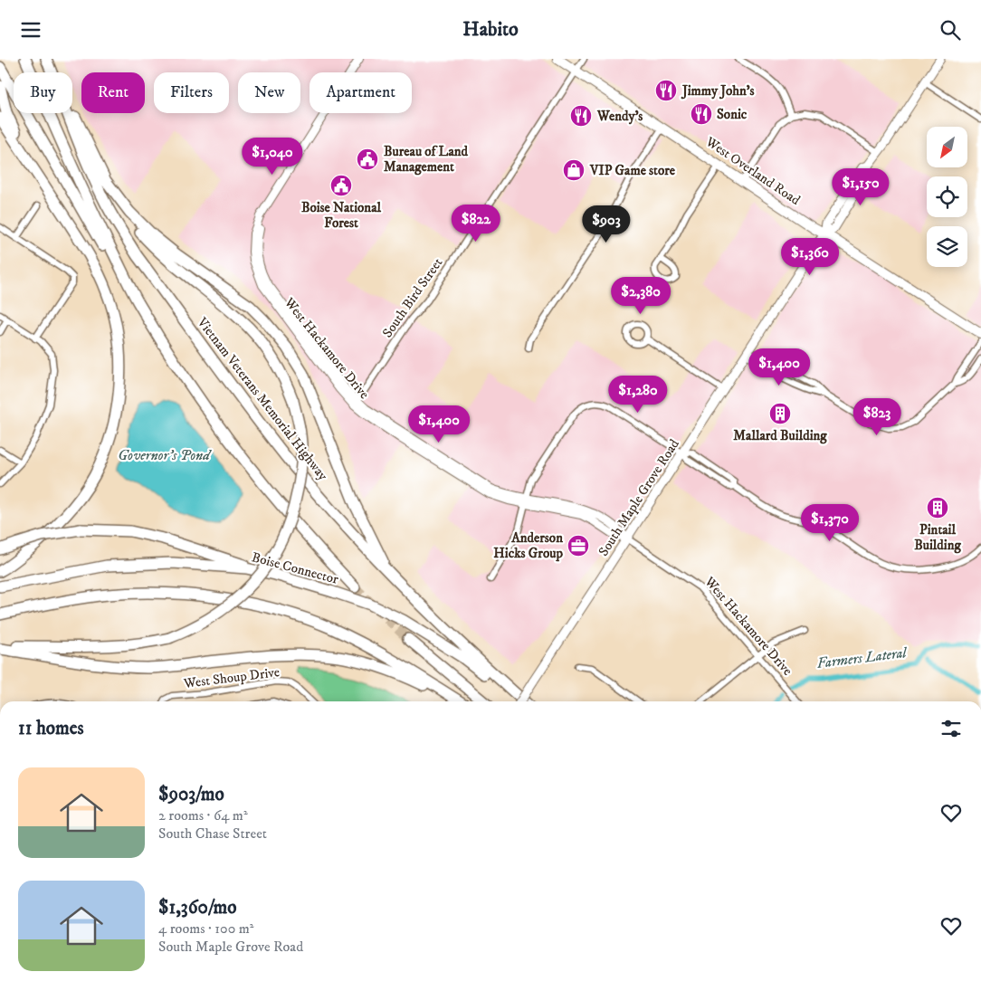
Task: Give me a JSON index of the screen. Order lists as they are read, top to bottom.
{
  "streets": {
    "highway": ["Vietnam Veterans Memorial Highway", "Boise Connector"],
    "main road": ["West Overland Road", "South Maple Grove Road"],
    "street": ["South Bird Street", "West Hackamore Drive", "West Shoup Drive"]
  },
  "crossings": [
    ["West Overland Road", "South Bird Street"],
    ["West Overland Road", "South Maple Grove Road"],
    ["South Bird Street", "West Hackamore Drive"],
    ["West Hackamore Drive", "South Maple Grove Road"]
  ],
  "water": ["Governor's Pond", "Farmers Lateral"],
  "places": {
    "restaurant": ["Jimmy John's", "Sonic", "Wendy's"],
    "public building": ["Bureau of Land Management", "Boise National Forest"],
    "shop": ["VIP Game store"],
    "building": ["Mallard Building", "Pintail Building"],
    "office": ["Anderson Hicks Group"]
  },
  "north": "bottom left",
  "page": {
    "header": "Habito",
    "chip": [
      "Buy",
      "Rent",
      "Filters",
      "New",
      "Apartment"
    ],
    "price": [
      "$1,040",
      "$1,150",
      "$822",
      "$903",
      "$1,360",
      "$2,380",
      "$1,400",
      "$1,280",
      "$823",
      "$1,400",
      "$1,370"
    ],
    "heading": "11 homes",
    "list": [
      {
        "name": "$903/mo",
        "note": "2 rooms · 64 m² · South Chase Street"
      },
      {
        "name": "$1,360/mo",
        "note": "4 rooms · 100 m² · South Maple Grove Road"
      }
    ]
  }
}
